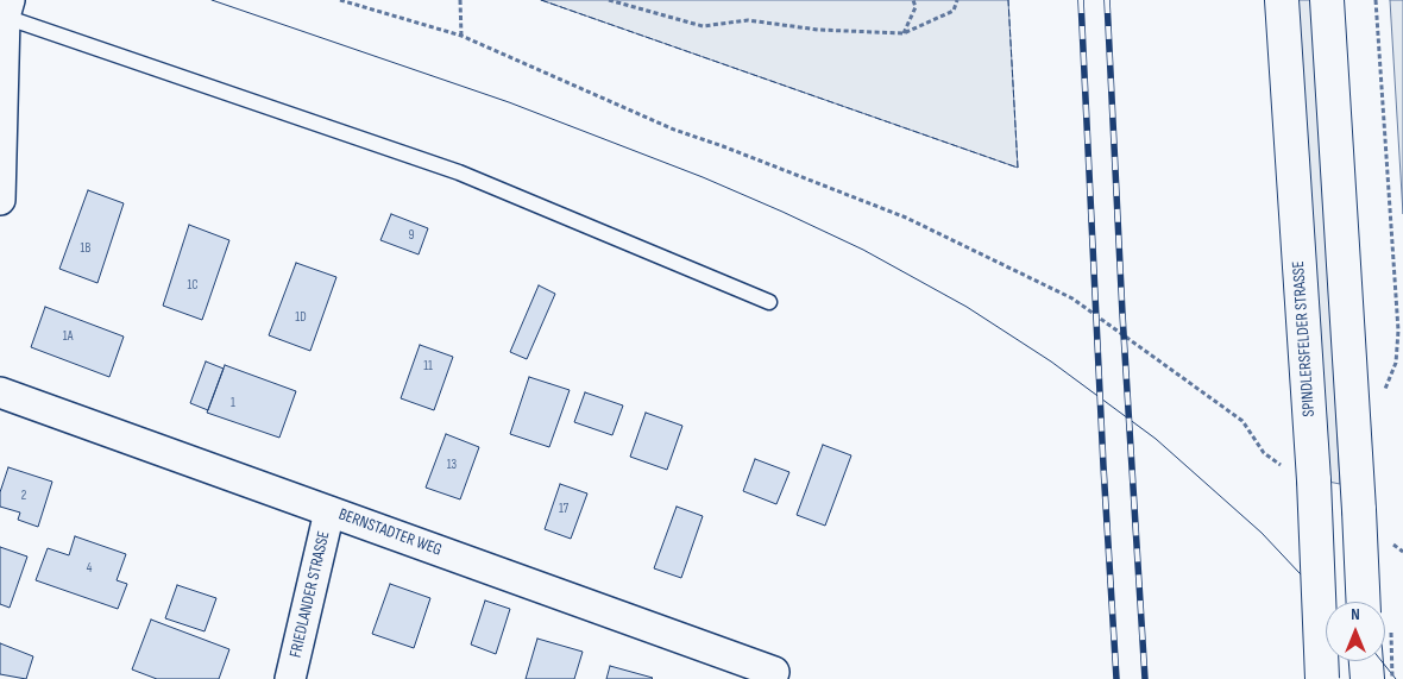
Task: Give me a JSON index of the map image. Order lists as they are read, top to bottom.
{
  "streets": {
    "highway": ["SPINDLERSFELDER STRASSE"],
    "street": ["BERNSTADTER WEG", "FRIEDLANDER STRASSE"]
  },
  "crossings": [
    ["BERNSTADTER WEG", "FRIEDLANDER STRASSE"]
  ],
  "house_numbers": [
    "9",
    "1B",
    "1C",
    "1D",
    "1A",
    "11",
    "1",
    "13",
    "2",
    "17",
    "4"
  ],
  "north": "top"
}
